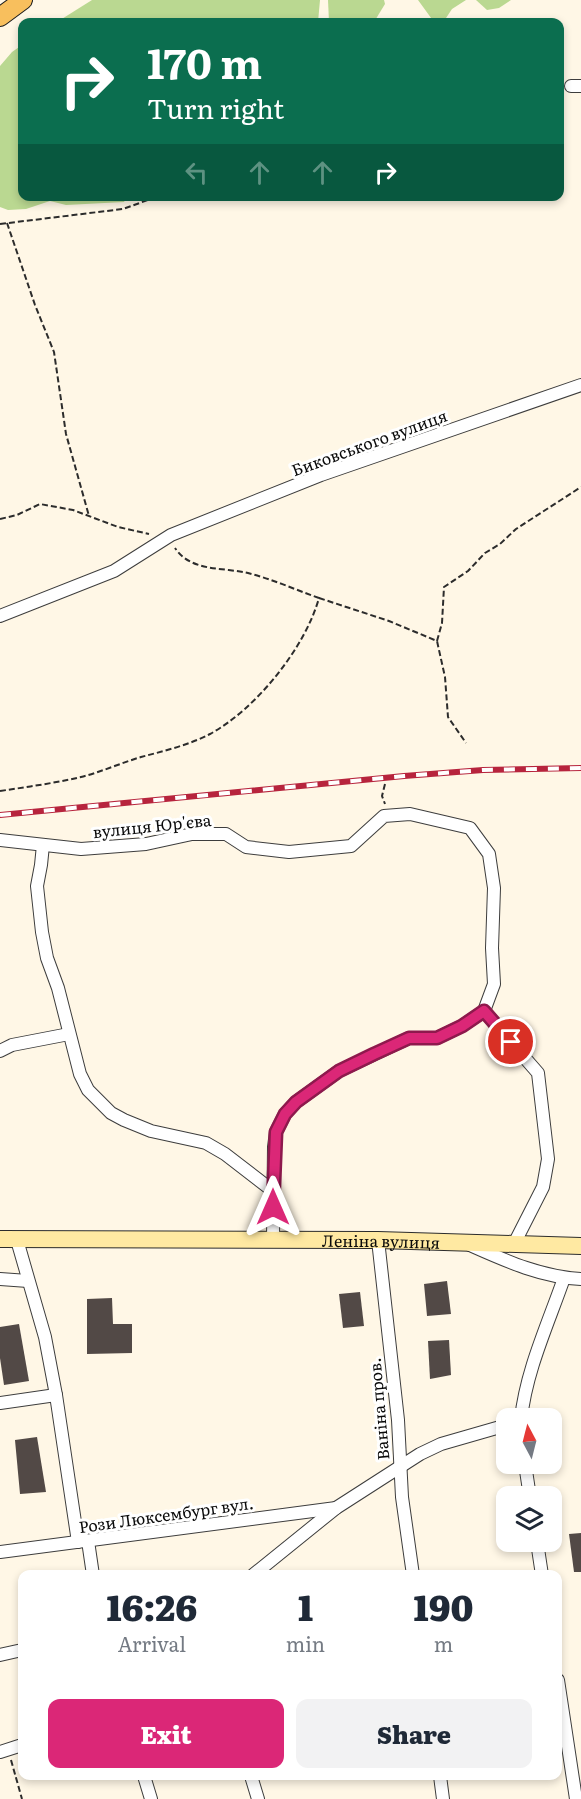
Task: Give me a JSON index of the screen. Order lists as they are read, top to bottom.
{
  "streets": {
    "main road": ["Леніна вулиця"],
    "street": [
      "Биковського вулиця",
      "вулиця Юр'єва",
      "Ваніна пров.",
      "Рози Люксембург вул."
    ]
  },
  "crossings": [
    ["Леніна вулиця", "Ваніна пров."]
  ],
  "north": "top",
  "page": {
    "turn": ["170 m", "Turn right"],
    "eta": [
      "16:26",
      "Arrival",
      "1",
      "min",
      "190",
      "m"
    ],
    "buttons": ["Exit", "Share"]
  }
}
